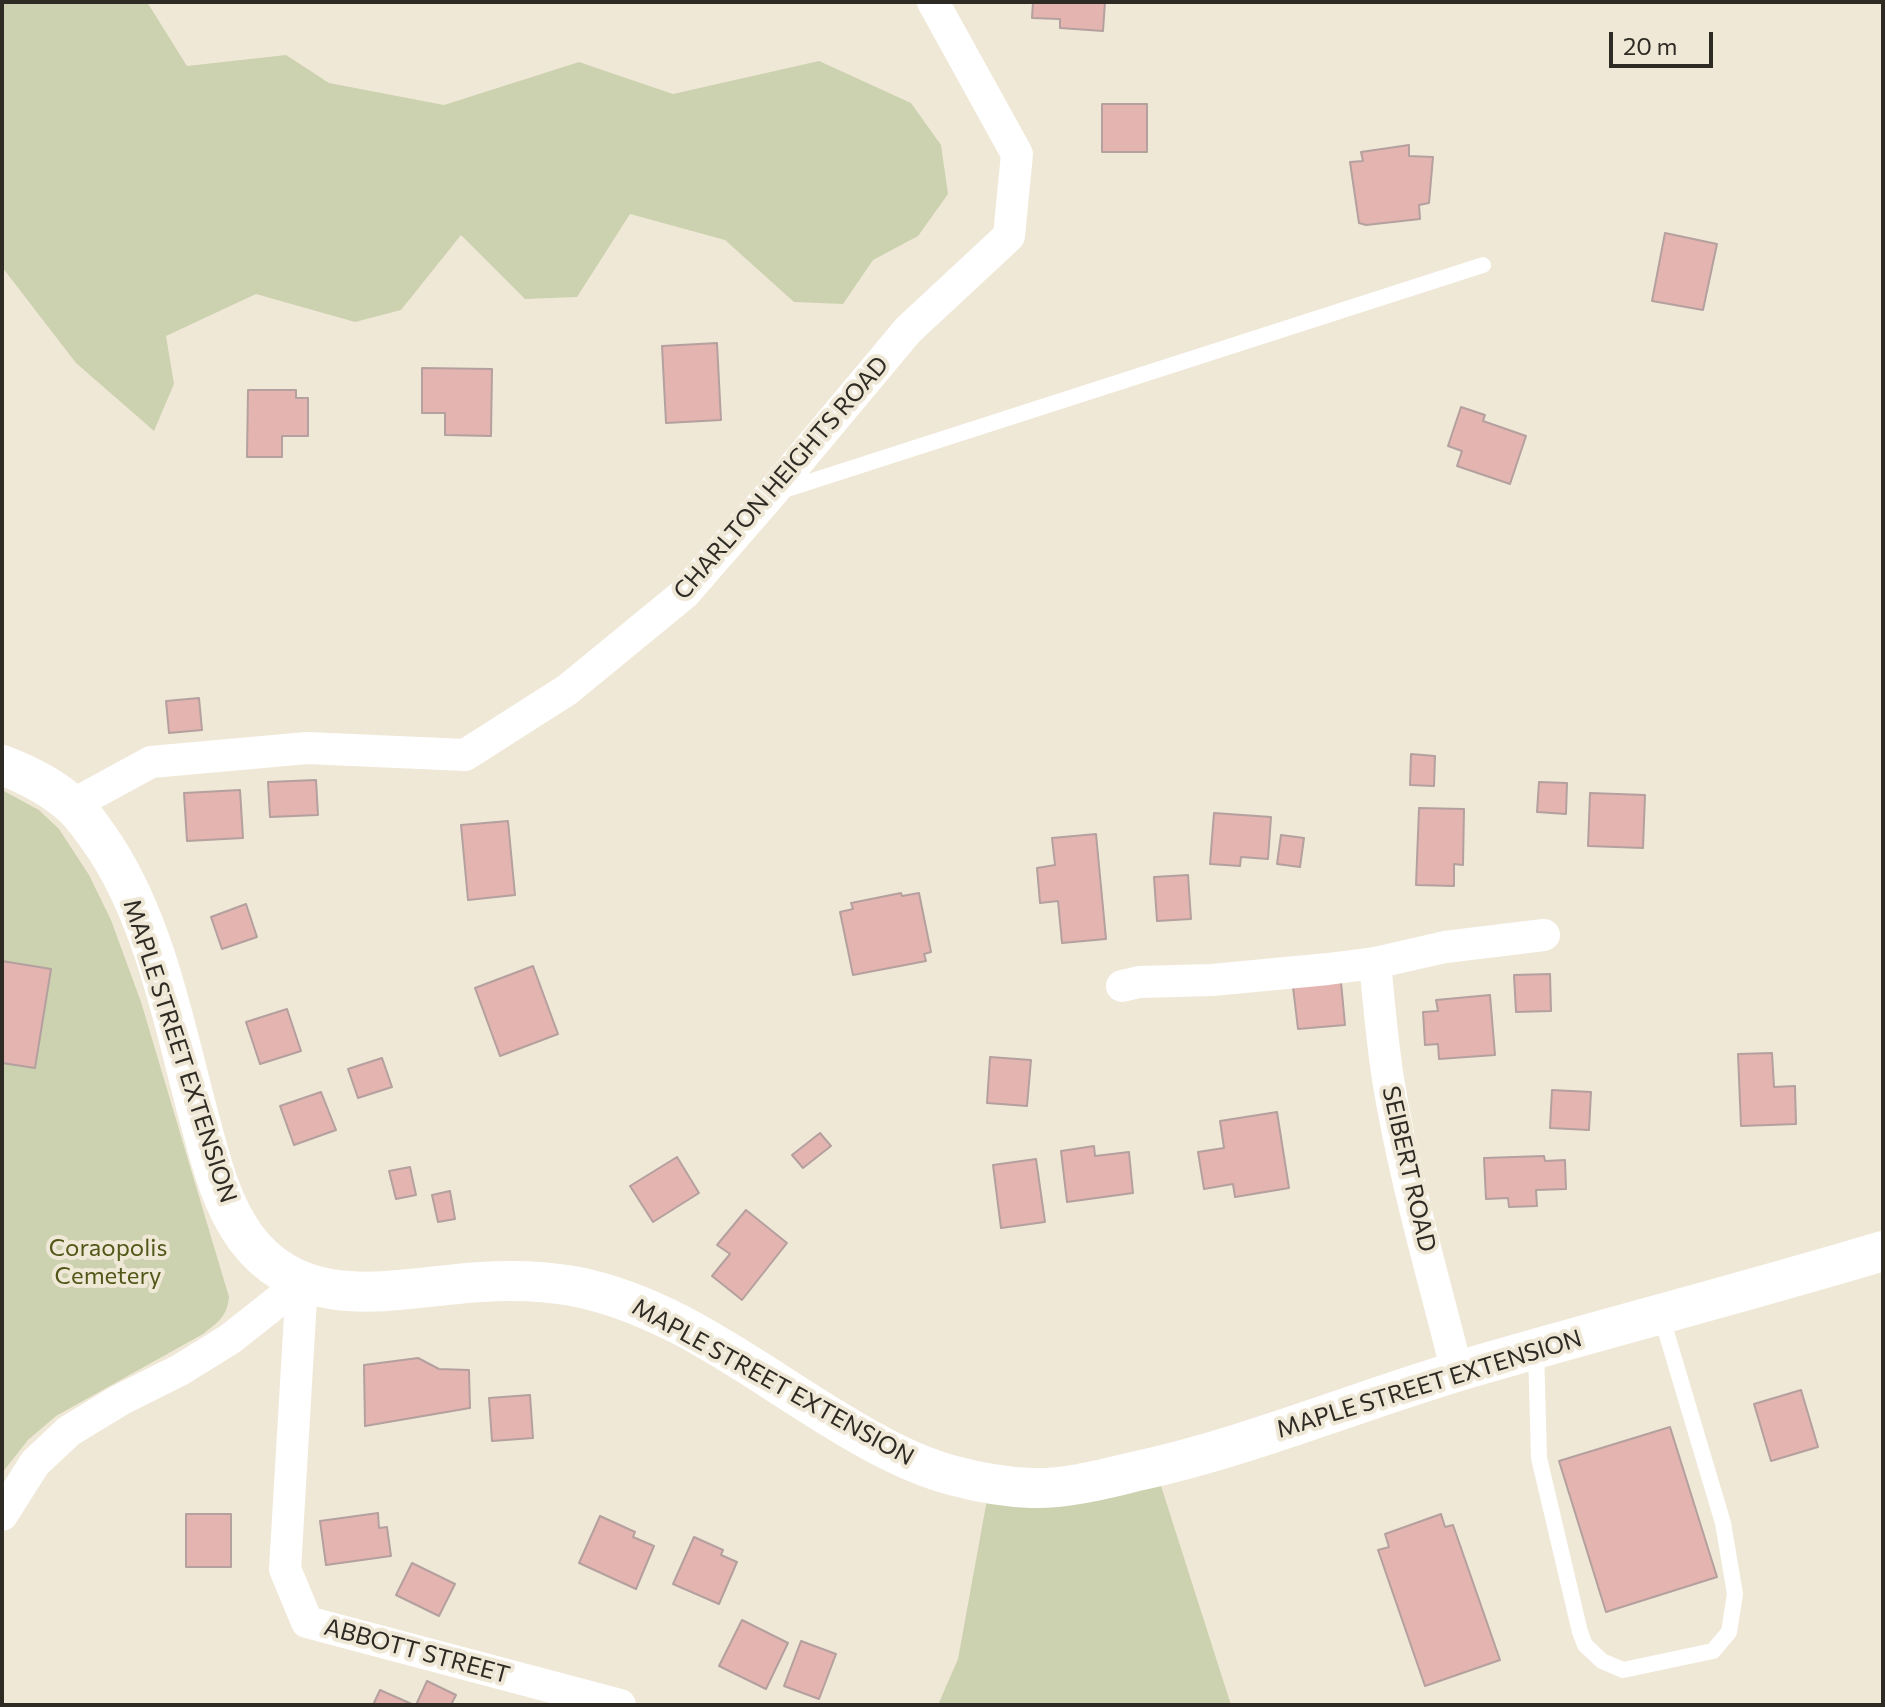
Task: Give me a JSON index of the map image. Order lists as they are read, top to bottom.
{
  "streets": {
    "street": [
      "CHARLTON HEIGHTS ROAD",
      "MAPLE STREET EXTENSION",
      "SEIBERT ROAD",
      "ABBOTT STREET"
    ]
  },
  "crossings": [
    ["CHARLTON HEIGHTS ROAD", "MAPLE STREET EXTENSION"],
    ["MAPLE STREET EXTENSION", "SEIBERT ROAD"],
    ["MAPLE STREET EXTENSION", "ABBOTT STREET"]
  ],
  "parks": ["Coraopolis Cemetery"],
  "scale_bar": "20 m"
}
